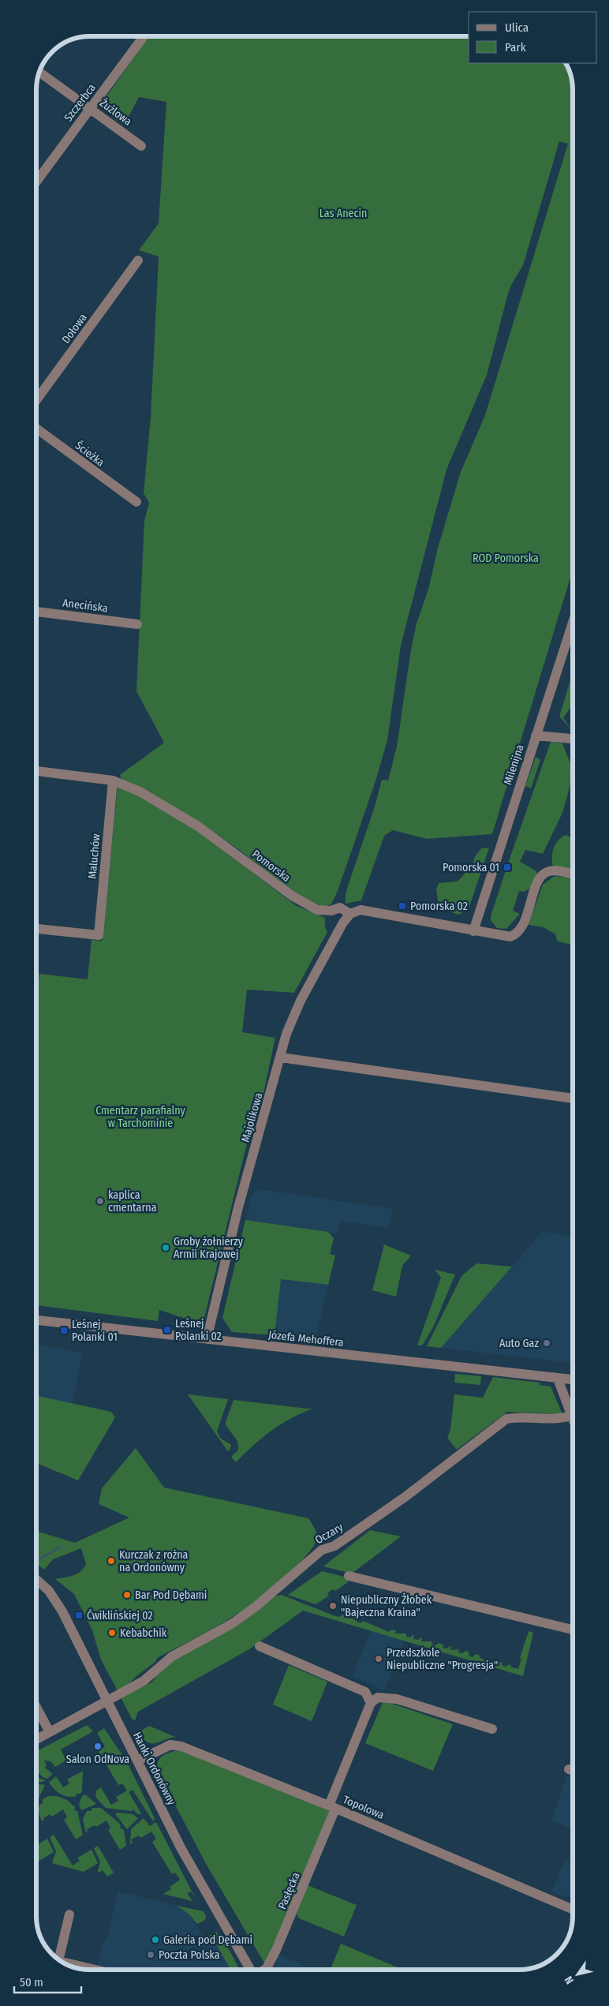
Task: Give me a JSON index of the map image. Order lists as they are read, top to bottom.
{
  "streets": {
    "street": [
      "Szczerbca",
      "Żużlowa",
      "Dołowa",
      "Ścieżka",
      "Anecińska",
      "Milenijna",
      "Maluchów",
      "Pomorska",
      "Majolikowa",
      "Józefa Mehoffera",
      "Oczary",
      "Hanki Ordonówny",
      "Topolowa",
      "Pasłęcka"
    ]
  },
  "crossings": [
    ["Szczerbca", "Żużlowa"],
    ["Milenijna", "Pomorska"],
    ["Maluchów", "Pomorska"],
    ["Pomorska", "Majolikowa"],
    ["Majolikowa", "Józefa Mehoffera"],
    ["Oczary", "Hanki Ordonówny"],
    ["Hanki Ordonówny", "Topolowa"],
    ["Topolowa", "Pasłęcka"]
  ],
  "parks": ["Las Anecin", "ROD Pomorska", "Cmentarz parafialny w Tarchominie"],
  "places": {
    "transit": [
      "Pomorska 01",
      "Pomorska 02",
      "Leśnej Polanki 02",
      "Leśnej Polanki 01",
      "Ćwiklińskiej 02"
    ],
    "other": [
      "kaplica cmentarna",
      "Groby żołnierzy Armii Krajowej",
      "Auto Gaz",
      "Kurczak z rożna na Ordonówny",
      "Bar Pod Dębami",
      "Niepubliczny Żłobek \"Bajeczna Kraina\"",
      "Kebabchik",
      "Przedszkole Niepubliczne \"Progresja\"",
      "Salon OdNova",
      "Galeria pod Dębami",
      "Poczta Polska"
    ]
  },
  "legend": ["Ulica", "Park"],
  "scale_bar": "50 m",
  "north": "bottom left"
}
